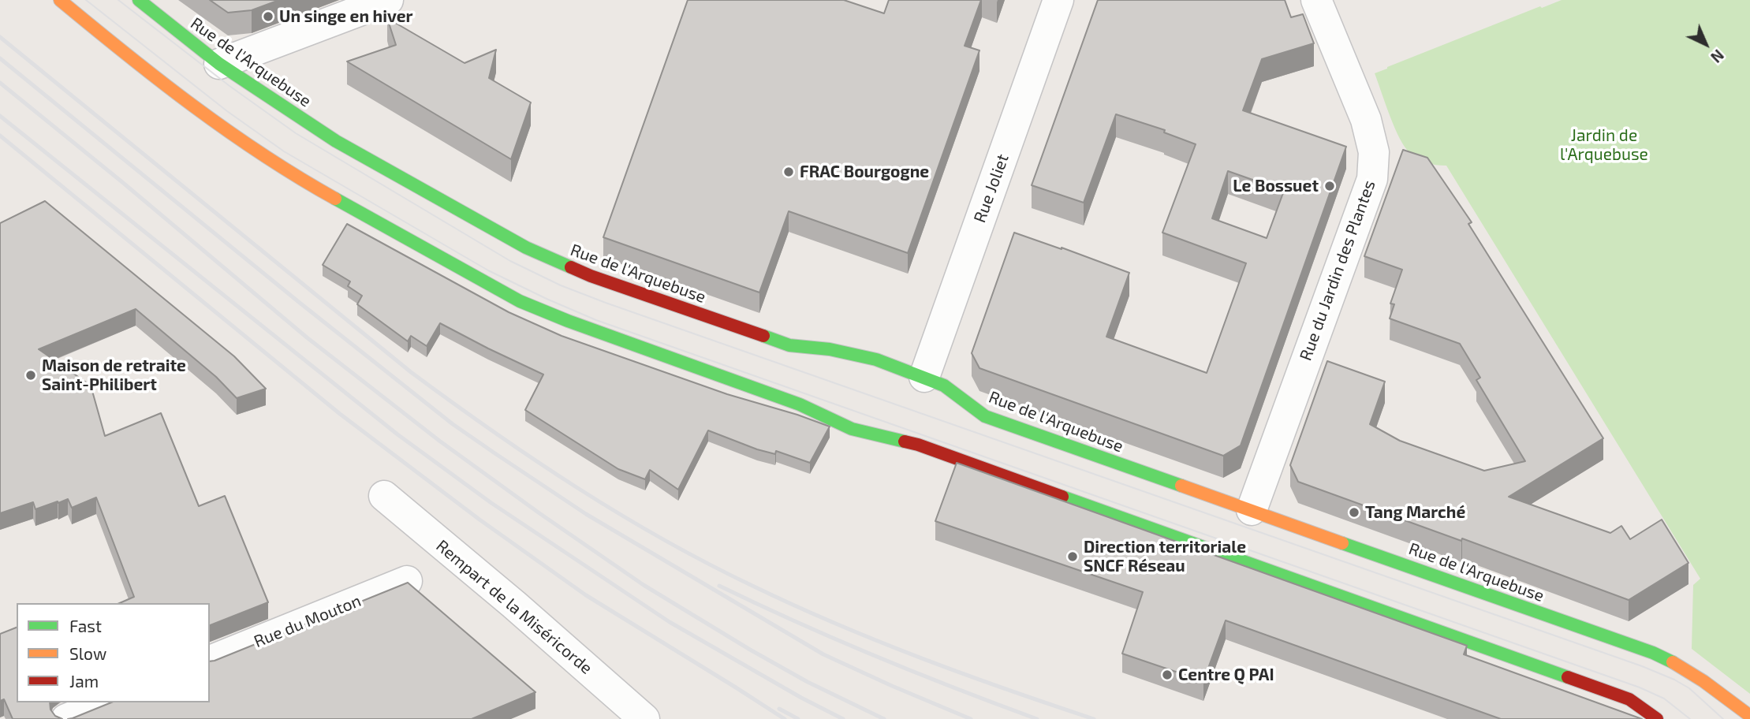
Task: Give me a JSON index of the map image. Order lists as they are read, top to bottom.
{
  "streets": {
    "main road": ["Rue de l'Arquebuse"],
    "street": [
      "Rue Joliet",
      "Rue du Jardin des Plantes",
      "Rempart de la Miséricorde",
      "Rue du Mouton"
    ]
  },
  "crossings": [
    ["Rue de l'Arquebuse", "Rue Joliet"],
    ["Rue de l'Arquebuse", "Rue du Jardin des Plantes"]
  ],
  "parks": ["Jardin de l'Arquebuse"],
  "places": [
    "Un singe en hiver",
    "FRAC Bourgogne",
    "Le Bossuet",
    "Maison de retraite Saint-Philibert",
    "Tang Marché",
    "Direction territoriale SNCF Réseau",
    "Centre Q PAI"
  ],
  "legend": ["Fast", "Slow", "Jam"],
  "north": "bottom right"
}
